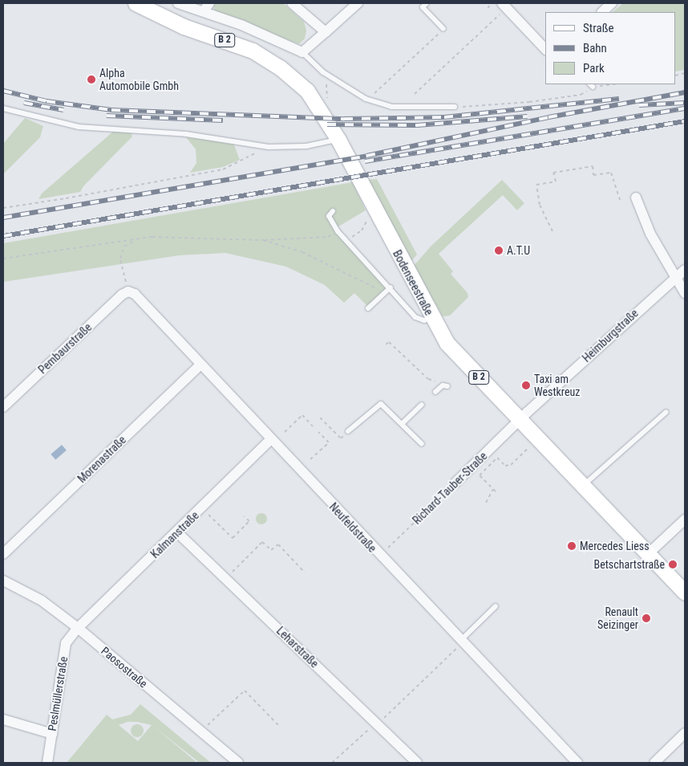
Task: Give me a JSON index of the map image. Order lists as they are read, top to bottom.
{
  "streets": {
    "main road": ["B 2", "Bodenseestraße"],
    "street": [
      "Heimburgstraße",
      "Pembaurstraße",
      "Morenastraße",
      "Richard-Tauber-Straße",
      "Neufeldstraße",
      "Kalmanstraße",
      "Leharstraße",
      "Paosostraße",
      "Peslmüllerstraße"
    ]
  },
  "crossings": [
    ["Bodenseestraße", "Heimburgstraße"],
    ["Bodenseestraße", "Richard-Tauber-Straße"],
    ["Heimburgstraße", "Richard-Tauber-Straße"],
    ["Pembaurstraße", "Neufeldstraße"],
    ["Morenastraße", "Neufeldstraße"],
    ["Richard-Tauber-Straße", "Neufeldstraße"],
    ["Neufeldstraße", "Kalmanstraße"],
    ["Kalmanstraße", "Leharstraße"],
    ["Kalmanstraße", "Paosostraße"],
    ["Kalmanstraße", "Peslmüllerstraße"],
    ["Paosostraße", "Peslmüllerstraße"]
  ],
  "places": [
    "Alpha Automobile Gmbh",
    "A.T.U",
    "Taxi am Westkreuz",
    "Mercedes Liess",
    "Betschartstraße",
    "Renault Seizinger"
  ],
  "legend": ["Straße", "Bahn", "Park"]
}
